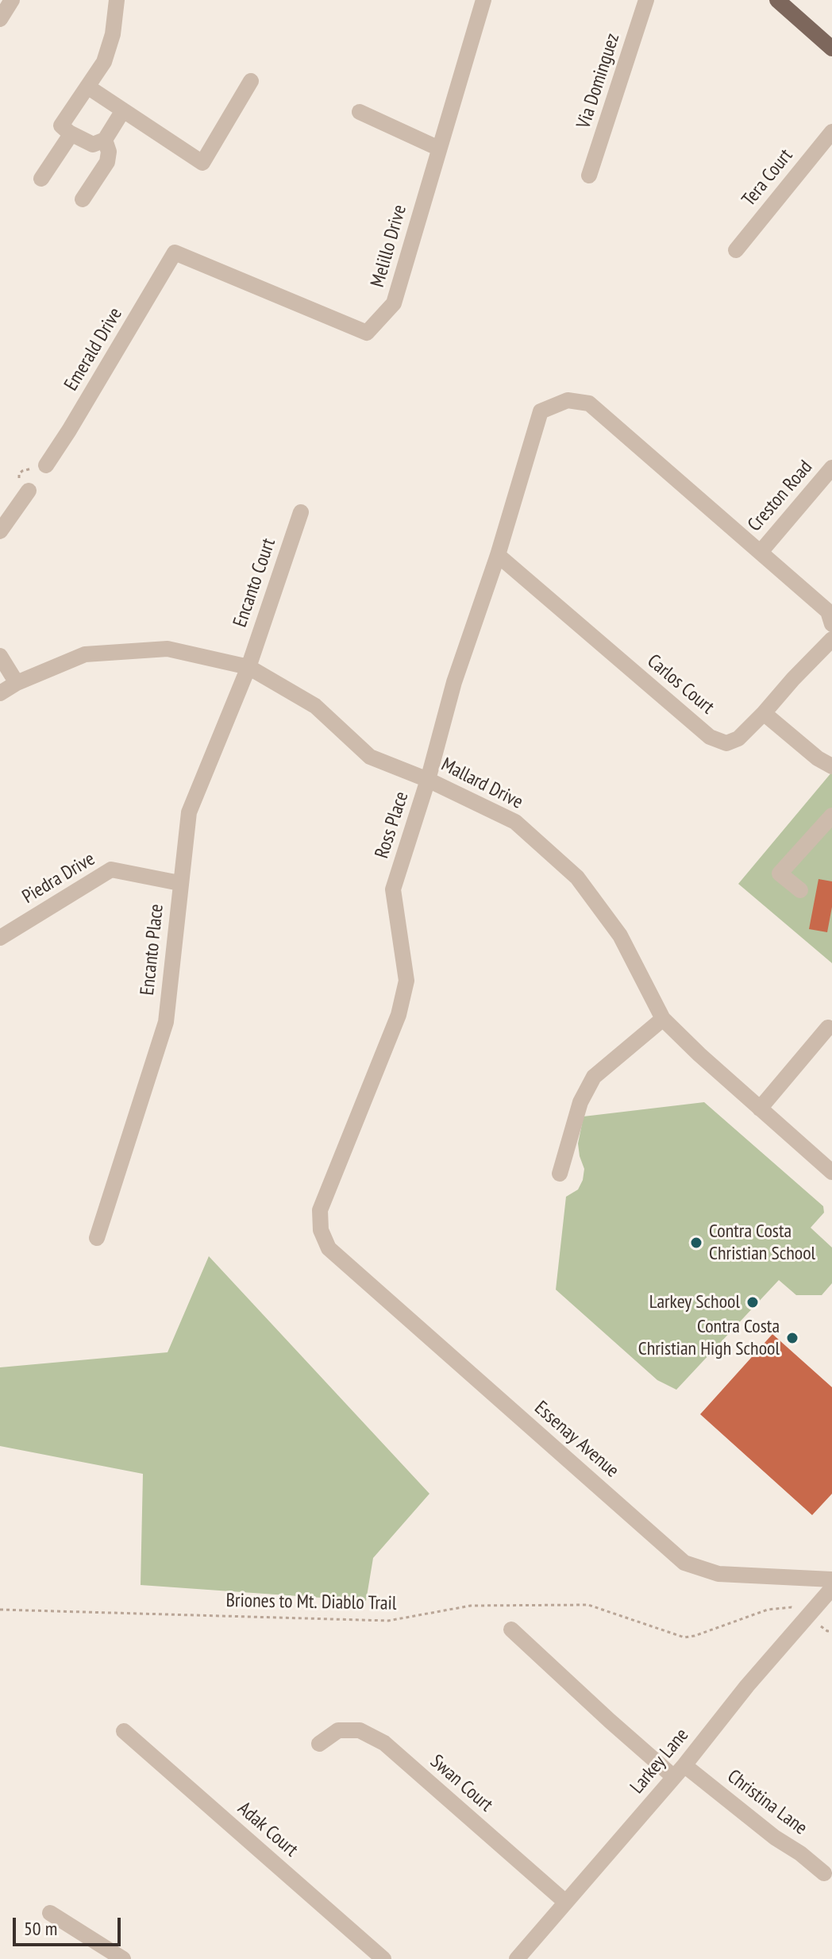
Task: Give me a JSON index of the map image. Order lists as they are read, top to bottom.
{
  "streets": {
    "street": [
      "Via Dominguez",
      "Tera Court",
      "Melillo Drive",
      "Emerald Drive",
      "Creston Road",
      "Encanto Court",
      "Carlos Court",
      "Mallard Drive",
      "Ross Place",
      "Piedra Drive",
      "Encanto Place",
      "Essenay Avenue",
      "Larkey Lane",
      "Swan Court",
      "Christina Lane",
      "Adak Court"
    ],
    "path": ["Briones to Mt. Diablo Trail"]
  },
  "crossings": [
    ["Melillo Drive", "Emerald Drive"],
    ["Creston Road", "Ross Place"],
    ["Encanto Court", "Mallard Drive"],
    ["Encanto Court", "Encanto Place"],
    ["Carlos Court", "Ross Place"],
    ["Mallard Drive", "Ross Place"],
    ["Mallard Drive", "Encanto Place"],
    ["Ross Place", "Essenay Avenue"],
    ["Piedra Drive", "Encanto Place"],
    ["Briones to Mt. Diablo Trail", "Larkey Lane"],
    ["Larkey Lane", "Swan Court"],
    ["Larkey Lane", "Christina Lane"]
  ],
  "places": ["Contra Costa Christian School", "Larkey School", "Contra Costa Christian High School"],
  "scale_bar": "50 m"
}
